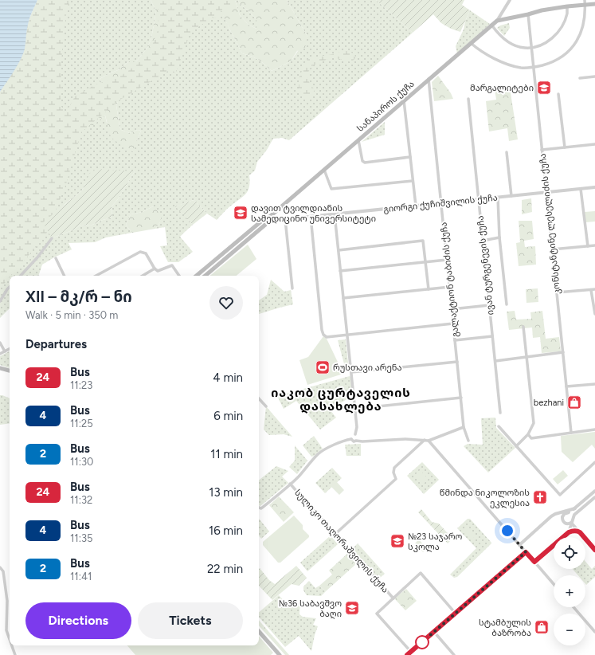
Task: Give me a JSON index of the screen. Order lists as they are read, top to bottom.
{
  "streets": {
    "main road": ["სანაპიროს ქუჩა"],
    "street": [
      "გიორგი ქუჩიშვილის ქუჩა",
      "კონსტანტინე ლესელიძის ქუჩა",
      "ივან ტურგენევის ქუჩა",
      "გალაქტიონ ტაბიძის ქუჩა",
      "სულიკო თაღორაშვილის ქუჩა"
    ]
  },
  "crossings": [
    ["სანაპიროს ქუჩა", "გიორგი ქუჩიშვილის ქუჩა"],
    ["სანაპიროს ქუჩა", "გალაქტიონ ტაბიძის ქუჩა"],
    ["გიორგი ქუჩიშვილის ქუჩა", "კონსტანტინე ლესელიძის ქუჩა"],
    ["გიორგი ქუჩიშვილის ქუჩა", "ივან ტურგენევის ქუჩა"],
    ["გიორგი ქუჩიშვილის ქუჩა", "გალაქტიონ ტაბიძის ქუჩა"]
  ],
  "districts": ["იაკობ ცურტაველის დასახლება"],
  "places": {
    "school or university": [
      "მარგალიტები",
      "დავით ტვილდიანის სამედიცინო უნივერსიტეტი",
      "№23 საჯარო სკოლა",
      "№36 საბავშვო ბაღი"
    ],
    "sports": ["რუსთავი არენა"],
    "shop": ["bezhani", "სტამბულის ბაზრობა"],
    "church": ["წმინდა ნიკოლოზის ეკლესია"]
  },
  "lines": ["bus line 24"],
  "page": {
    "heading": [
      ["XII – მკ/რ – ნი", "Walk · 5 min · 350 m"],
      "Departures"
    ],
    "list": [
      {
        "mark": "24",
        "name": "Bus",
        "note": "11:23",
        "value": "4 min"
      },
      {
        "mark": "4",
        "name": "Bus",
        "note": "11:25",
        "value": "6 min"
      },
      {
        "mark": "2",
        "name": "Bus",
        "note": "11:30",
        "value": "11 min"
      },
      {
        "mark": "24",
        "name": "Bus",
        "note": "11:32",
        "value": "13 min"
      },
      {
        "mark": "4",
        "name": "Bus",
        "note": "11:35",
        "value": "16 min"
      },
      {
        "mark": "2",
        "name": "Bus",
        "note": "11:41",
        "value": "22 min"
      }
    ],
    "map_buttons": ["+", "−"],
    "buttons": ["Directions", "Tickets"]
  }
}
